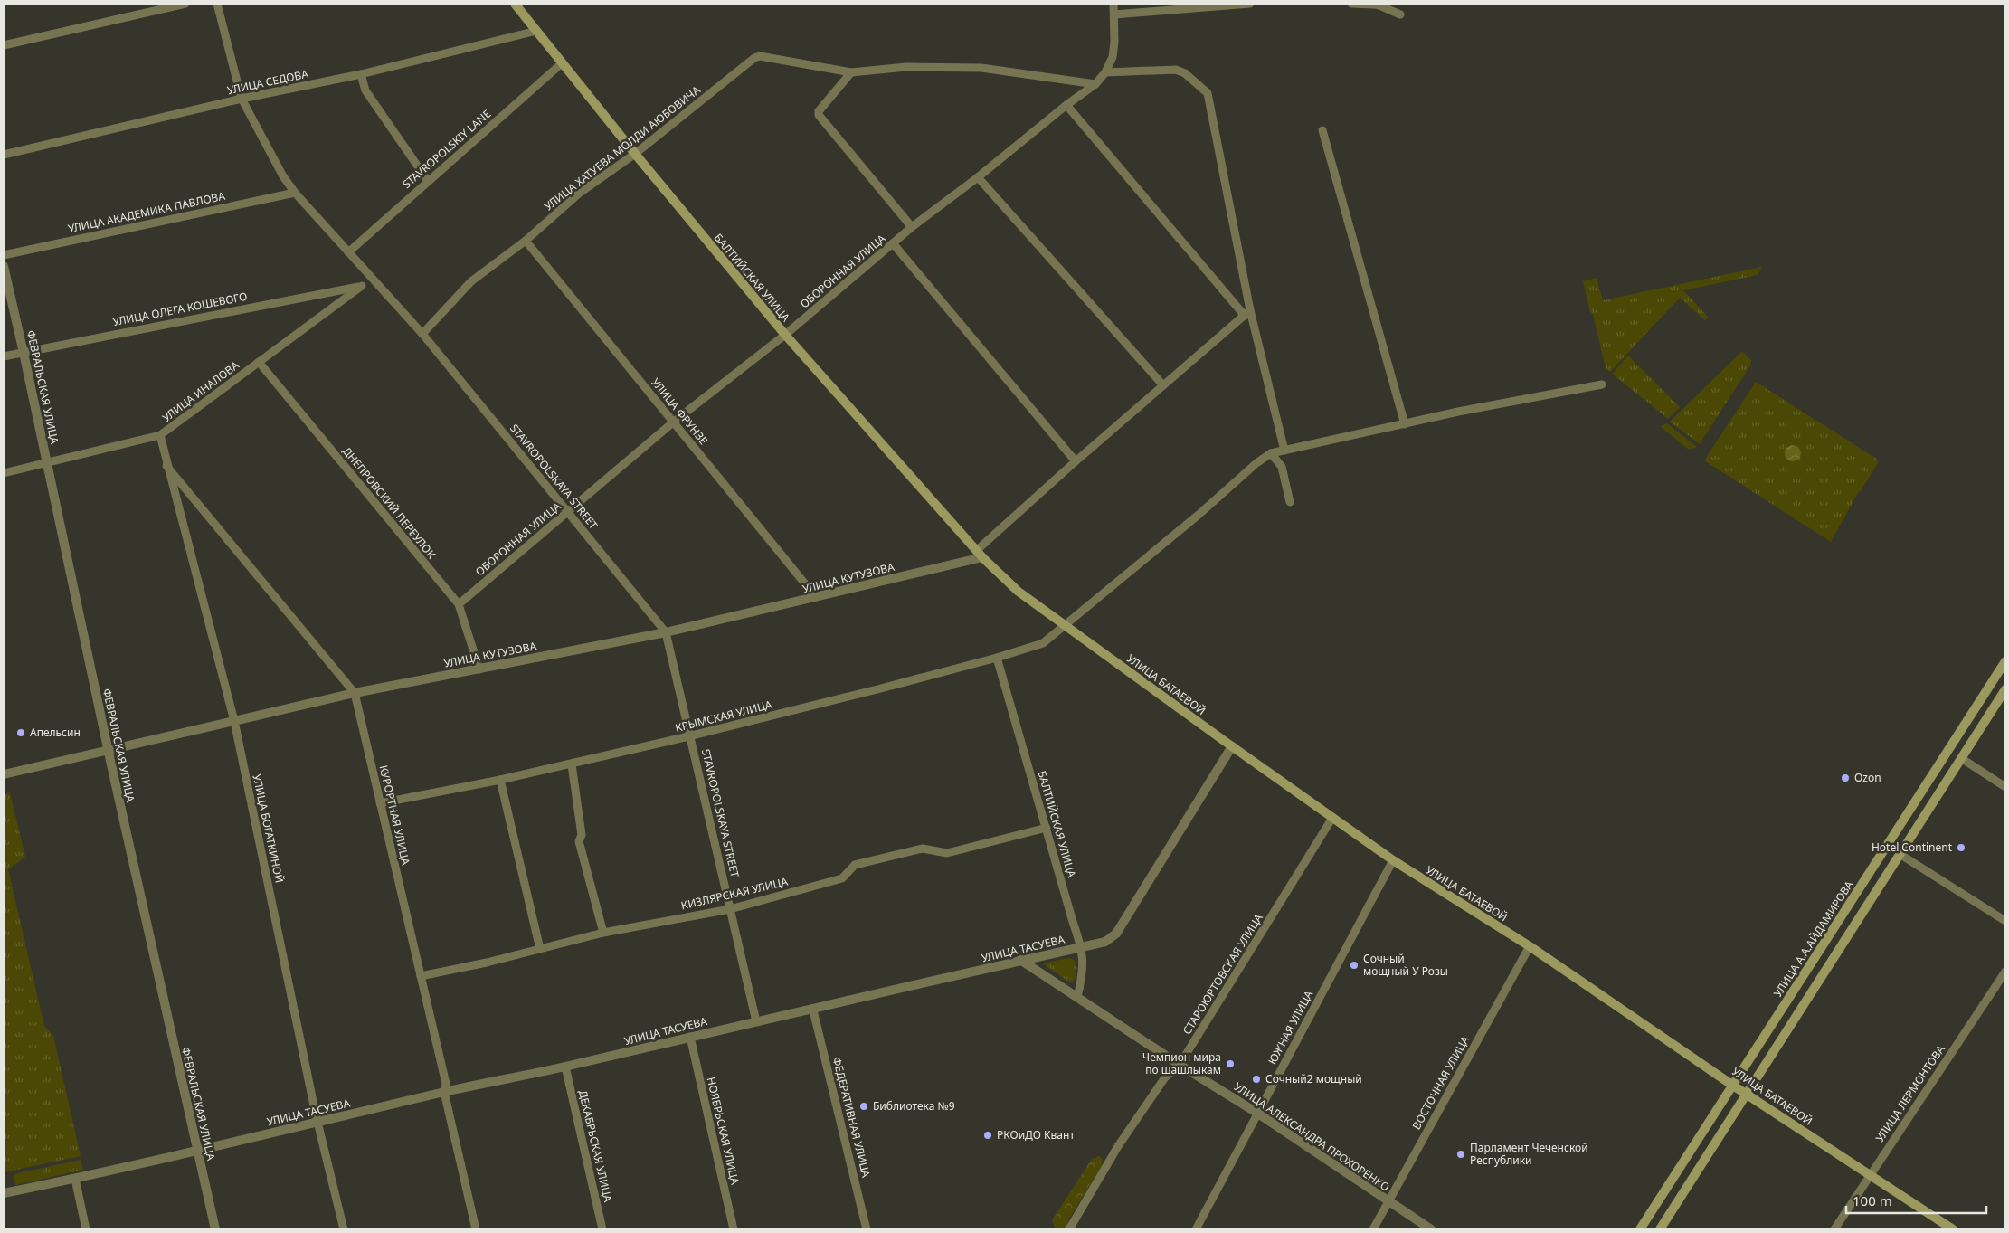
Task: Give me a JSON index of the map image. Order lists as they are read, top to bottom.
{
  "streets": {
    "main road": ["БАЛТИЙСКАЯ УЛИЦА", "УЛИЦА БАТАЕВОЙ", "УЛИЦА А.А.АЙДАМИРОВА"],
    "street": [
      "УЛИЦА СЕДОВА",
      "УЛИЦА ХАТУЕВА МОЛДИ АЮБОВИЧА",
      "STAVROPOLSKIY LANE",
      "УЛИЦА АКАДЕМИКА ПАВЛОВА",
      "ОБОРОННАЯ УЛИЦА",
      "УЛИЦА ОЛЕГА КОШЕВОГО",
      "ФЕВРАЛЬСКАЯ УЛИЦА",
      "УЛИЦА ИНАЛОВА",
      "УЛИЦА ФРУНЗЕ",
      "STAVROPOLSKAYA STREET",
      "ДНЕПРОВСКИЙ ПЕРЕУЛОК",
      "УЛИЦА КУТУЗОВА",
      "КРЫМСКАЯ УЛИЦА",
      "КУРОРТНАЯ УЛИЦА",
      "УЛИЦА БОГАТКИНОЙ",
      "КИЗЛЯРСКАЯ УЛИЦА",
      "УЛИЦА ТАСУЕВА",
      "СТАРОЮРТОВСКАЯ УЛИЦА",
      "ЮЖНАЯ УЛИЦА",
      "ВОСТОЧНАЯ УЛИЦА",
      "УЛИЦА ЛЕРМОНТОВА",
      "ФЕДЕРАТИВНАЯ УЛИЦА",
      "НОЯБРЬСКАЯ УЛИЦА",
      "УЛИЦА АЛЕКСАНДРА ПРОХОРЕНКО",
      "ДЕКАБРЬСКАЯ УЛИЦА"
    ]
  },
  "crossings": [
    ["УЛИЦА СЕДОВА", "БАЛТИЙСКАЯ УЛИЦА"],
    ["УЛИЦА СЕДОВА", "STAVROPOLSKAYA STREET"],
    ["УЛИЦА ХАТУЕВА МОЛДИ АЮБОВИЧА", "БАЛТИЙСКАЯ УЛИЦА"],
    ["УЛИЦА ХАТУЕВА МОЛДИ АЮБОВИЧА", "УЛИЦА ФРУНЗЕ"],
    ["УЛИЦА ХАТУЕВА МОЛДИ АЮБОВИЧА", "STAVROPOLSKAYA STREET"],
    ["STAVROPOLSKIY LANE", "БАЛТИЙСКАЯ УЛИЦА"],
    ["STAVROPOLSKIY LANE", "STAVROPOLSKAYA STREET"],
    ["УЛИЦА АКАДЕМИКА ПАВЛОВА", "STAVROPOLSKAYA STREET"],
    ["ОБОРОННАЯ УЛИЦА", "БАЛТИЙСКАЯ УЛИЦА"],
    ["ОБОРОННАЯ УЛИЦА", "УЛИЦА ФРУНЗЕ"],
    ["ОБОРОННАЯ УЛИЦА", "STAVROPOLSKAYA STREET"],
    ["ОБОРОННАЯ УЛИЦА", "ДНЕПРОВСКИЙ ПЕРЕУЛОК"],
    ["БАЛТИЙСКАЯ УЛИЦА", "УЛИЦА КУТУЗОВА"],
    ["БАЛТИЙСКАЯ УЛИЦА", "УЛИЦА БАТАЕВОЙ"],
    ["БАЛТИЙСКАЯ УЛИЦА", "КРЫМСКАЯ УЛИЦА"],
    ["БАЛТИЙСКАЯ УЛИЦА", "КИЗЛЯРСКАЯ УЛИЦА"],
    ["БАЛТИЙСКАЯ УЛИЦА", "УЛИЦА ТАСУЕВА"],
    ["БАЛТИЙСКАЯ УЛИЦА", "УЛИЦА АЛЕКСАНДРА ПРОХОРЕНКО"],
    ["УЛИЦА ОЛЕГА КОШЕВОГО", "ФЕВРАЛЬСКАЯ УЛИЦА"],
    ["УЛИЦА ОЛЕГА КОШЕВОГО", "УЛИЦА ИНАЛОВА"],
    ["ФЕВРАЛЬСКАЯ УЛИЦА", "УЛИЦА ИНАЛОВА"],
    ["ФЕВРАЛЬСКАЯ УЛИЦА", "УЛИЦА КУТУЗОВА"],
    ["ФЕВРАЛЬСКАЯ УЛИЦА", "УЛИЦА ТАСУЕВА"],
    ["УЛИЦА ИНАЛОВА", "ДНЕПРОВСКИЙ ПЕРЕУЛОК"],
    ["УЛИЦА ИНАЛОВА", "УЛИЦА БОГАТКИНОЙ"],
    ["УЛИЦА ФРУНЗЕ", "УЛИЦА КУТУЗОВА"],
    ["STAVROPOLSKAYA STREET", "УЛИЦА КУТУЗОВА"],
    ["STAVROPOLSKAYA STREET", "КРЫМСКАЯ УЛИЦА"],
    ["STAVROPOLSKAYA STREET", "КИЗЛЯРСКАЯ УЛИЦА"],
    ["STAVROPOLSKAYA STREET", "УЛИЦА ТАСУЕВА"],
    ["ДНЕПРОВСКИЙ ПЕРЕУЛОК", "УЛИЦА КУТУЗОВА"],
    ["УЛИЦА КУТУЗОВА", "УЛИЦА БАТАЕВОЙ"],
    ["УЛИЦА КУТУЗОВА", "КУРОРТНАЯ УЛИЦА"],
    ["УЛИЦА КУТУЗОВА", "УЛИЦА БОГАТКИНОЙ"],
    ["УЛИЦА БАТАЕВОЙ", "КРЫМСКАЯ УЛИЦА"],
    ["УЛИЦА БАТАЕВОЙ", "УЛИЦА А.А.АЙДАМИРОВА"],
    ["УЛИЦА БАТАЕВОЙ", "УЛИЦА ТАСУЕВА"],
    ["УЛИЦА БАТАЕВОЙ", "СТАРОЮРТОВСКАЯ УЛИЦА"],
    ["УЛИЦА БАТАЕВОЙ", "ЮЖНАЯ УЛИЦА"],
    ["УЛИЦА БАТАЕВОЙ", "ВОСТОЧНАЯ УЛИЦА"],
    ["УЛИЦА БАТАЕВОЙ", "УЛИЦА ЛЕРМОНТОВА"],
    ["КРЫМСКАЯ УЛИЦА", "КУРОРТНАЯ УЛИЦА"],
    ["КУРОРТНАЯ УЛИЦА", "УЛИЦА БОГАТКИНОЙ"],
    ["КУРОРТНАЯ УЛИЦА", "КИЗЛЯРСКАЯ УЛИЦА"],
    ["КУРОРТНАЯ УЛИЦА", "УЛИЦА ТАСУЕВА"],
    ["УЛИЦА БОГАТКИНОЙ", "УЛИЦА ТАСУЕВА"],
    ["УЛИЦА ТАСУЕВА", "ФЕДЕРАТИВНАЯ УЛИЦА"],
    ["УЛИЦА ТАСУЕВА", "НОЯБРЬСКАЯ УЛИЦА"],
    ["УЛИЦА ТАСУЕВА", "УЛИЦА АЛЕКСАНДРА ПРОХОРЕНКО"],
    ["УЛИЦА ТАСУЕВА", "ДЕКАБРЬСКАЯ УЛИЦА"],
    ["СТАРОЮРТОВСКАЯ УЛИЦА", "УЛИЦА АЛЕКСАНДРА ПРОХОРЕНКО"],
    ["ЮЖНАЯ УЛИЦА", "УЛИЦА АЛЕКСАНДРА ПРОХОРЕНКО"],
    ["ВОСТОЧНАЯ УЛИЦА", "УЛИЦА АЛЕКСАНДРА ПРОХОРЕНКО"]
  ],
  "places": [
    "Апельсин",
    "Ozon",
    "Hotel Continent",
    "Сочный мощный У Розы",
    "Чемпион мира по шашлыкам",
    "Сочный2 мощный",
    "Библиотека №9",
    "РКОиДО Квант",
    "Парламент Чеченской Республики"
  ],
  "scale_bar": "100 m"
}
